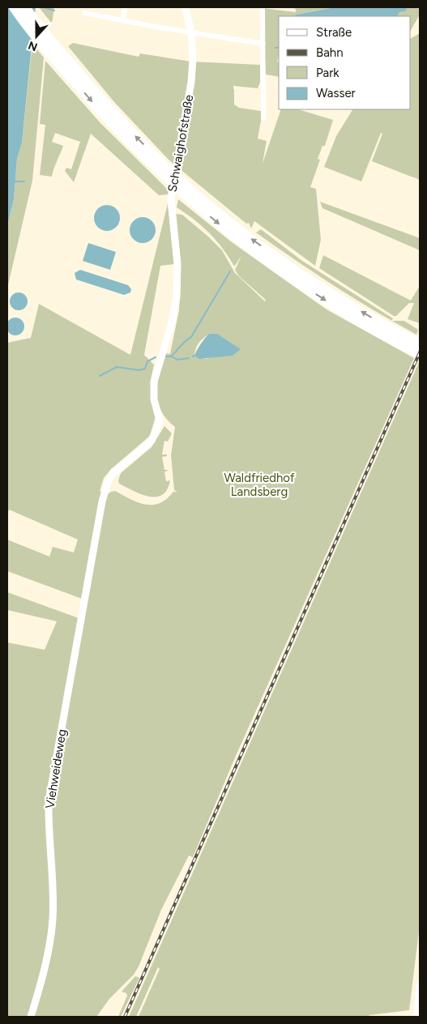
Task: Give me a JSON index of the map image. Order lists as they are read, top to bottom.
{
  "streets": {
    "street": ["Schwaighofstraße", "Viehweideweg"]
  },
  "crossings": [
    ["Schwaighofstraße", "Viehweideweg"]
  ],
  "parks": ["Waldfriedhof Landsberg"],
  "legend": [
    "Straße",
    "Bahn",
    "Park",
    "Wasser"
  ],
  "north": "bottom"
}
